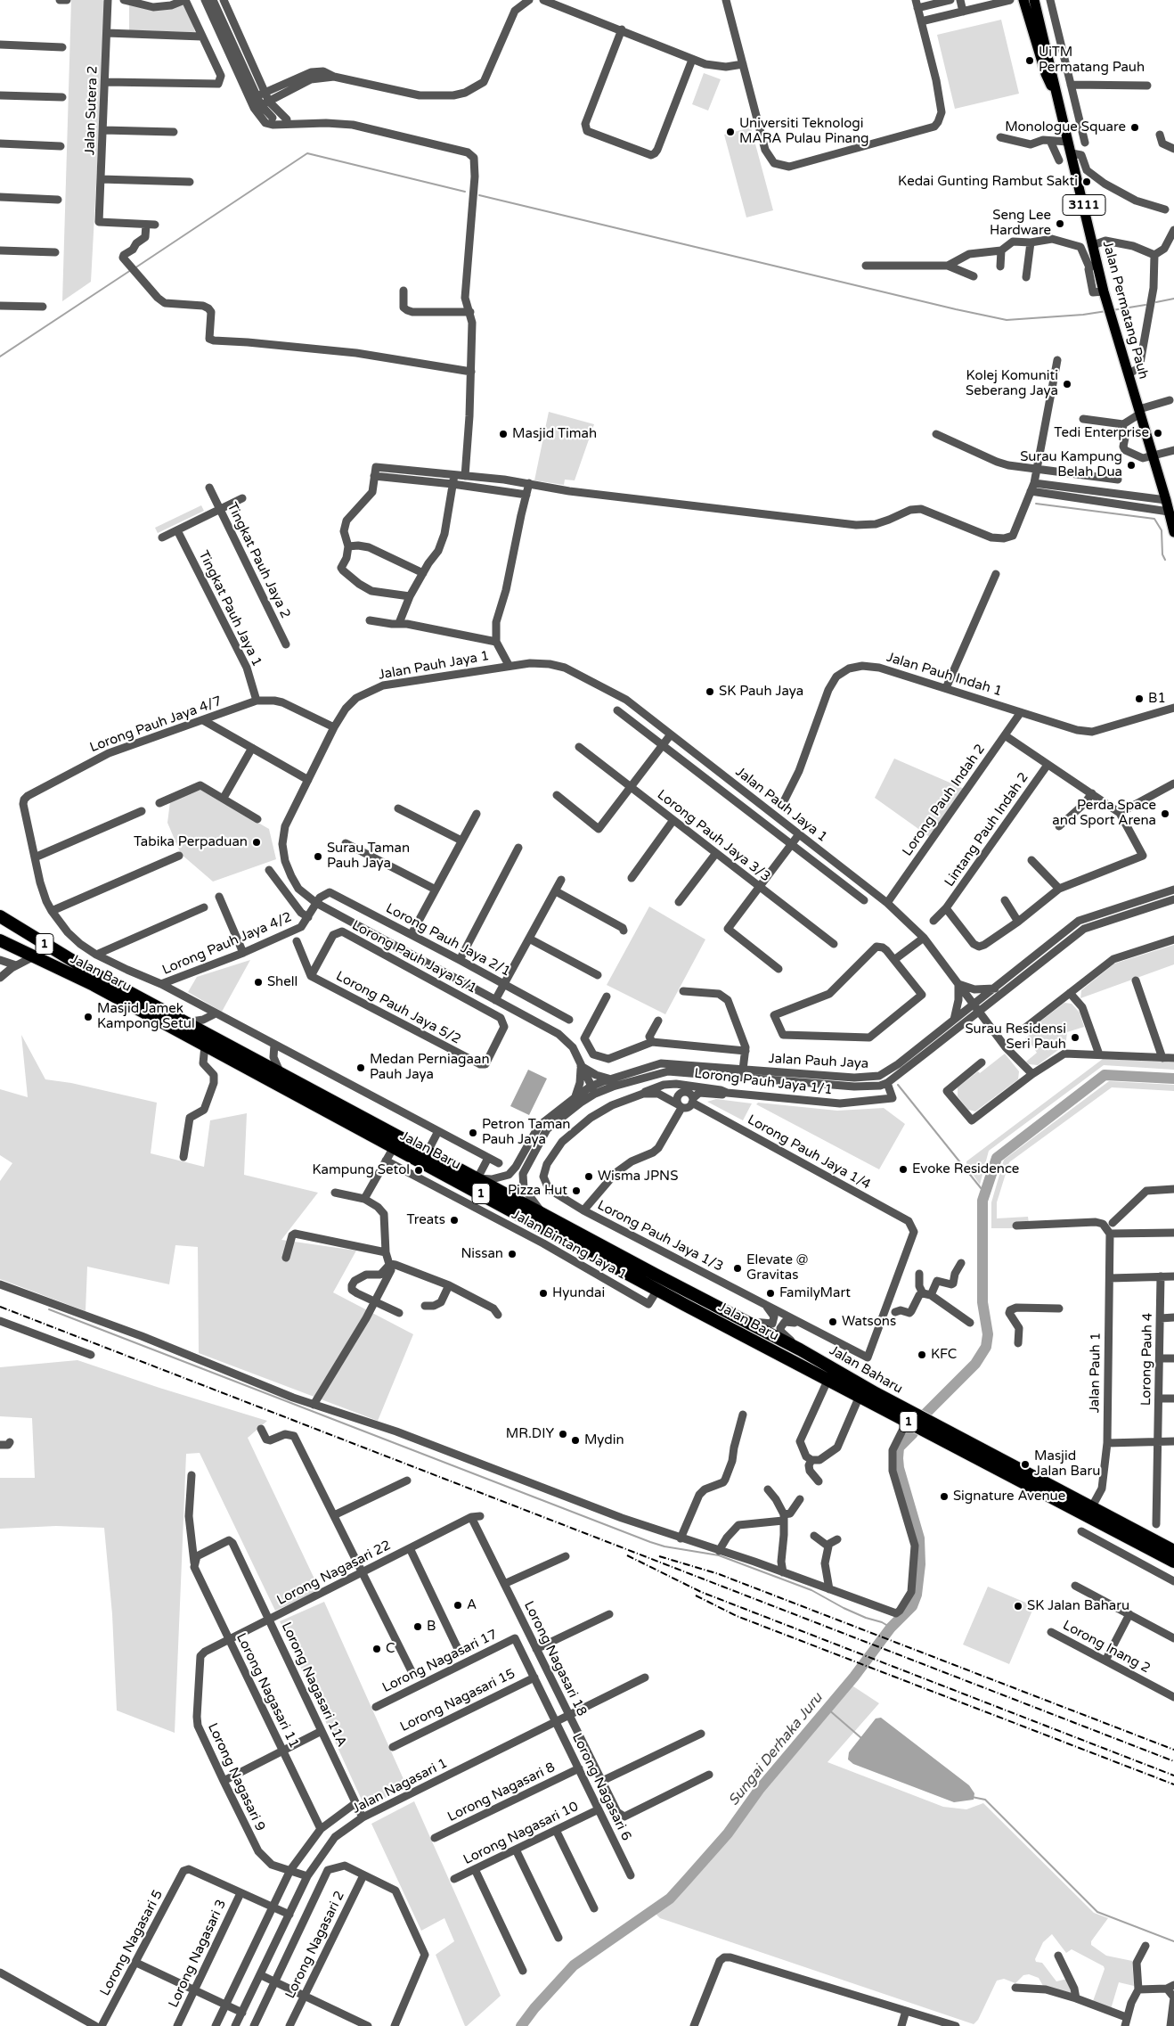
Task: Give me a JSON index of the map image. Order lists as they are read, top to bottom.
{
  "streets": {
    "highway": ["1", "Jalan Baru", "Jalan Baharu"],
    "main road": ["3111", "Jalan Permatang Pauh"],
    "street": [
      "Jalan Sutera 2",
      "Tingkat Pauh Jaya 2",
      "Tingkat Pauh Jaya 1",
      "Jalan Pauh Jaya 1",
      "Jalan Pauh Indah 1",
      "Lorong Pauh Jaya 4/7",
      "Lorong Pauh Indah 2",
      "Lintang Pauh Indah 2",
      "Lorong Pauh Jaya 3/3",
      "Lorong Pauh Jaya 2/1",
      "Lorong Pauh Jaya 4/2",
      "Lorong Pauh Jaya 5/1",
      "Lorong Pauh Jaya 5/2",
      "Jalan Pauh Jaya",
      "Lorong Pauh Jaya 1/1",
      "Lorong Pauh Jaya 1/4",
      "Lorong Pauh Jaya 1/3",
      "Jalan Bintang Jaya 1",
      "Lorong Pauh 4",
      "Jalan Pauh 1",
      "Lorong Nagasari 22",
      "Lorong Inang 2",
      "Lorong Nagasari 18",
      "Lorong Nagasari 17",
      "Lorong Nagasari 11A",
      "Lorong Nagasari 11",
      "Lorong Nagasari 15",
      "Lorong Nagasari 9",
      "Jalan Nagasari 1",
      "Lorong Nagasari 6",
      "Lorong Nagasari 8",
      "Lorong Nagasari 10",
      "Lorong Nagasari 5",
      "Lorong Nagasari 2",
      "Lorong Nagasari 3"
    ]
  },
  "crossings": [
    ["Tingkat Pauh Jaya 1", "Lorong Pauh Jaya 4/7"],
    ["Jalan Pauh Jaya 1", "Lorong Pauh Jaya 4/7"],
    ["Jalan Pauh Jaya 1", "Lorong Pauh Indah 2"],
    ["Jalan Pauh Jaya 1", "Lorong Pauh Jaya 2/1"],
    ["Jalan Pauh Jaya 1", "Lorong Pauh Jaya 4/2"],
    ["Jalan Pauh Jaya 1", "Jalan Pauh Jaya"],
    ["Jalan Pauh Indah 1", "Lorong Pauh Indah 2"],
    ["Lorong Pauh Jaya 4/7", "Lorong Pauh Jaya 4/2"],
    ["Lorong Pauh Jaya 2/1", "Lorong Pauh Jaya 4/2"],
    ["Lorong Pauh Jaya 5/1", "Lorong Pauh Jaya 5/2"],
    ["Jalan Baru", "Jalan Pauh Jaya"],
    ["Jalan Baru", "Jalan Bintang Jaya 1"],
    ["Jalan Baru", "Jalan Baharu"],
    ["Jalan Pauh Jaya", "Lorong Pauh Jaya 1/1"],
    ["Jalan Pauh Jaya", "Jalan Baharu"],
    ["Lorong Pauh Jaya 1/1", "Lorong Pauh Jaya 1/4"],
    ["Lorong Pauh Jaya 1/1", "Lorong Pauh Jaya 1/3"],
    ["Lorong Pauh Jaya 1/4", "Lorong Pauh Jaya 1/3"],
    ["Jalan Baharu", "Jalan Pauh 1"],
    ["Lorong Nagasari 22", "Lorong Nagasari 18"],
    ["Lorong Nagasari 22", "Lorong Nagasari 11A"],
    ["Lorong Nagasari 22", "Lorong Nagasari 11"],
    ["Lorong Nagasari 22", "Lorong Nagasari 9"],
    ["Lorong Nagasari 18", "Jalan Nagasari 1"],
    ["Lorong Nagasari 17", "Lorong Nagasari 6"],
    ["Lorong Nagasari 11A", "Lorong Nagasari 11"],
    ["Lorong Nagasari 11A", "Jalan Nagasari 1"],
    ["Lorong Nagasari 11", "Jalan Nagasari 1"],
    ["Lorong Nagasari 15", "Lorong Nagasari 6"],
    ["Lorong Nagasari 9", "Jalan Nagasari 1"],
    ["Jalan Nagasari 1", "Lorong Nagasari 6"],
    ["Lorong Nagasari 6", "Lorong Nagasari 8"],
    ["Lorong Nagasari 6", "Lorong Nagasari 10"],
    ["Lorong Nagasari 5", "Lorong Nagasari 3"]
  ],
  "water": ["Sungai Derhaka Juru"],
  "places": [
    "UiTM Permatang Pauh",
    "Monologue Square",
    "Universiti Teknologi MARA Pulau Pinang",
    "Kedai Gunting Rambut Sakti",
    "Seng Lee Hardware",
    "Kolej Komuniti Seberang Jaya",
    "Tedi Enterprise",
    "Masjid Timah",
    "Surau Kampung Belah Dua",
    "SK Pauh Jaya",
    "B1",
    "Perda Space and Sport Arena",
    "Tabika Perpaduan",
    "Surau Taman Pauh Jaya",
    "Shell",
    "Masjid Jamek Kampong Setul",
    "Surau Residensi Seri Pauh",
    "Medan Perniagaan Pauh Jaya",
    "Petron Taman Pauh Jaya",
    "Evoke Residence",
    "Kampung Setol",
    "Wisma JPNS",
    "Pizza Hut",
    "Treats",
    "Nissan",
    "Elevate @ Gravitas",
    "Hyundai",
    "FamilyMart",
    "Watsons",
    "KFC",
    "MR.DIY",
    "Mydin",
    "Masjid Jalan Baru",
    "Signature Avenue",
    "A",
    "SK Jalan Baharu",
    "B",
    "C"
  ]
}
